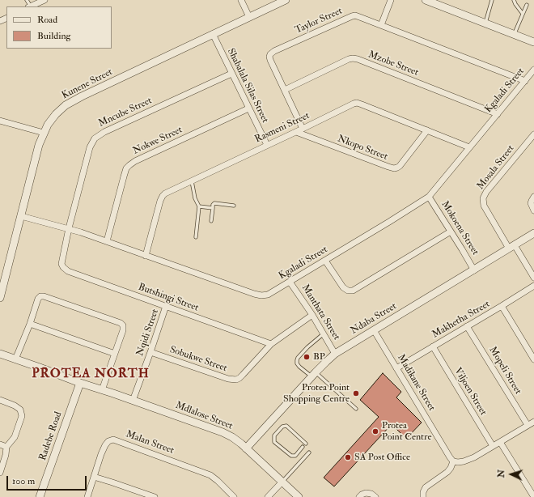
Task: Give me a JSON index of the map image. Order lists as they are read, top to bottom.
{
  "streets": {
    "street": [
      "Taylor Street",
      "Mzobe Street",
      "Kunene Street",
      "Shabalala Silas Street",
      "Kgaladi Street",
      "Mncube Street",
      "Rasmeni Street",
      "Nokwe Street",
      "Nkopo Street",
      "Mosala Street",
      "Mokoena Street",
      "Butshingi Street",
      "Manthata Street",
      "Ndaba Street",
      "Makhetha Street",
      "Nqidi Street",
      "Sobukwe Street",
      "Mopeli Street",
      "Madikane Street",
      "Viljoen Street",
      "Mdlalose Street",
      "Radebe Road",
      "Malan Street"
    ]
  },
  "crossings": [
    ["Taylor Street", "Mzobe Street"],
    ["Taylor Street", "Kgaladi Street"],
    ["Taylor Street", "Rasmeni Street"],
    ["Mzobe Street", "Kgaladi Street"],
    ["Kunene Street", "Shabalala Silas Street"],
    ["Kunene Street", "Kgaladi Street"],
    ["Shabalala Silas Street", "Mncube Street"],
    ["Shabalala Silas Street", "Rasmeni Street"],
    ["Shabalala Silas Street", "Nokwe Street"],
    ["Kgaladi Street", "Mncube Street"],
    ["Kgaladi Street", "Rasmeni Street"],
    ["Kgaladi Street", "Nokwe Street"],
    ["Kgaladi Street", "Mokoena Street"],
    ["Kgaladi Street", "Manthata Street"],
    ["Mncube Street", "Butshingi Street"],
    ["Rasmeni Street", "Nkopo Street"],
    ["Mosala Street", "Ndaba Street"],
    ["Mokoena Street", "Ndaba Street"],
    ["Butshingi Street", "Nqidi Street"],
    ["Butshingi Street", "Sobukwe Street"],
    ["Manthata Street", "Ndaba Street"],
    ["Manthata Street", "Sobukwe Street"],
    ["Ndaba Street", "Madikane Street"],
    ["Ndaba Street", "Mdlalose Street"],
    ["Makhetha Street", "Mopeli Street"],
    ["Makhetha Street", "Madikane Street"],
    ["Makhetha Street", "Viljoen Street"],
    ["Nqidi Street", "Sobukwe Street"],
    ["Nqidi Street", "Mdlalose Street"],
    ["Mdlalose Street", "Radebe Road"]
  ],
  "districts": ["PROTEA NORTH"],
  "places": [
    "BP",
    "Protea Point Shopping Centre",
    "Protea Point Centre",
    "SA Post Office"
  ],
  "legend": ["Road", "Building"],
  "scale_bar": "100 m",
  "north": "left"
}
